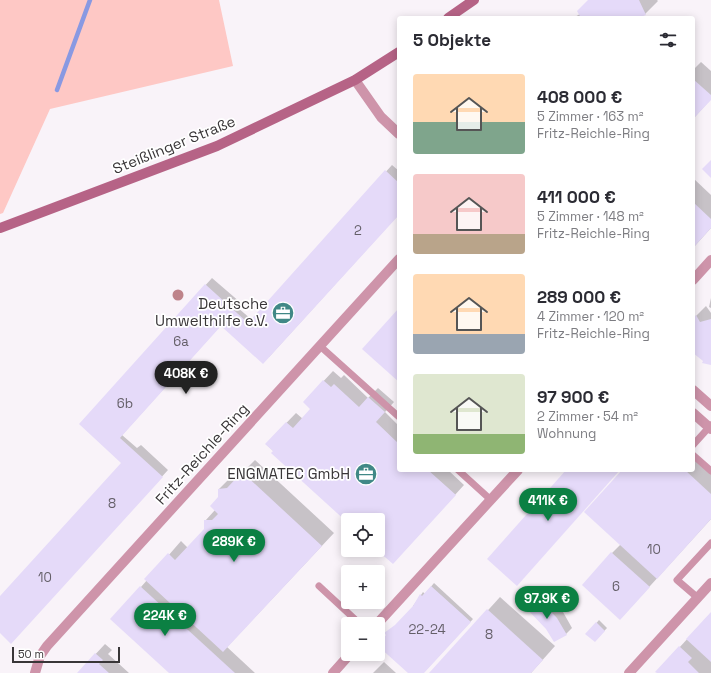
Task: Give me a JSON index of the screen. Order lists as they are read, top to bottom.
{
  "streets": {
    "street": ["Steißlinger Straße", "Fritz-Reichle-Ring"]
  },
  "places": {
    "office": ["Deutsche Umwelthilfe e.V.", "ENGMATEC GmbH"]
  },
  "house_numbers": [
    "2",
    "6a",
    "6b",
    "8",
    "10",
    "10",
    "6",
    "22-24",
    "8"
  ],
  "scale_bar": "50 m",
  "page": {
    "heading": "5 Objekte",
    "list": [
      {
        "name": "408 000 €",
        "note": "5 Zimmer · 163 m² · Fritz-Reichle-Ring"
      },
      {
        "name": "411 000 €",
        "note": "5 Zimmer · 148 m² · Fritz-Reichle-Ring"
      },
      {
        "name": "289 000 €",
        "note": "4 Zimmer · 120 m² · Fritz-Reichle-Ring"
      },
      {
        "name": "97 900 €",
        "note": "2 Zimmer · 54 m² · Wohnung"
      }
    ],
    "price": [
      "408K €",
      "411K €",
      "289K €",
      "97.9K €",
      "224K €"
    ],
    "map_buttons": ["+", "−"],
    "scale": "50 m"
  }
}
